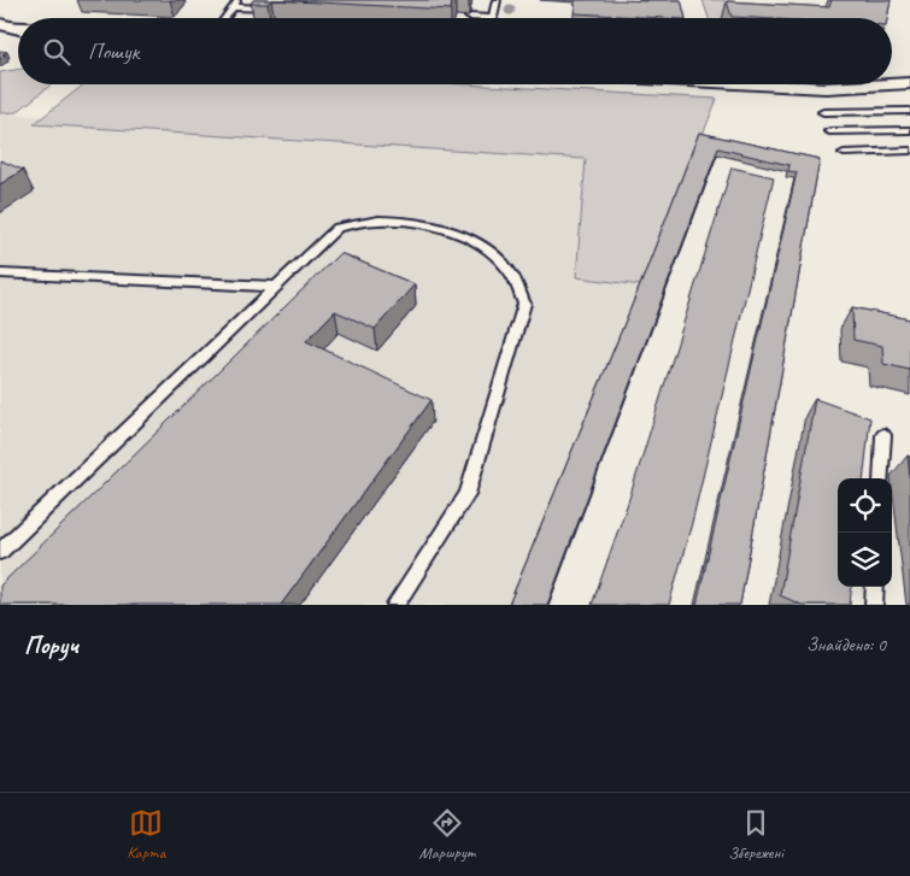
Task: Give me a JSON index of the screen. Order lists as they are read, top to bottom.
{
  "page": {
    "search": "Пошук",
    "heading": ["Поруч", "Знайдено: 0"],
    "nav": ["Карта", "Маршрут", "Збережені"]
  }
}
